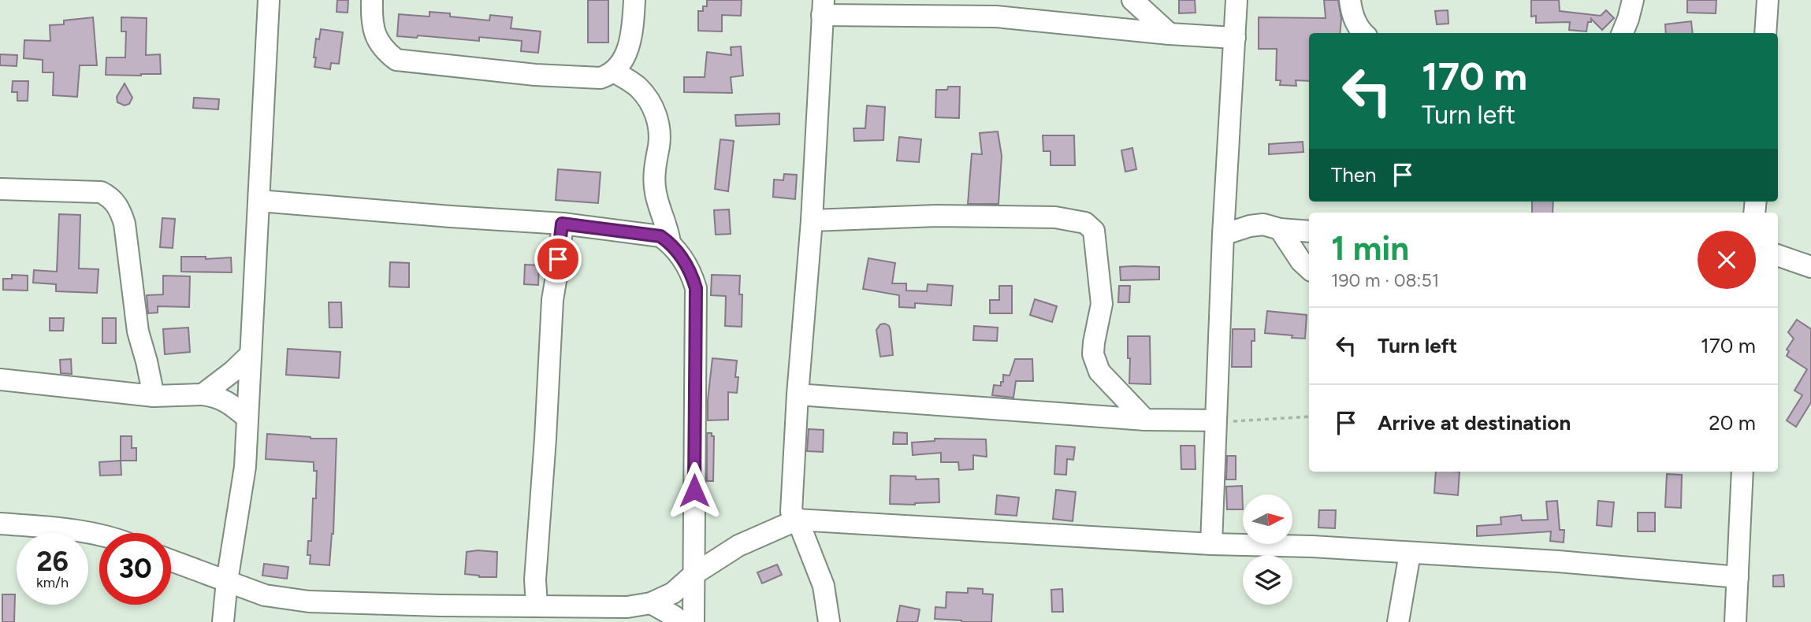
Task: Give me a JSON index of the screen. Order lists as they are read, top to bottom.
{
  "north": "right",
  "page": {
    "turn": ["170 m", "Turn left"],
    "then": "Then",
    "heading": ["1 min", "190 m · 08:51"],
    "list": [
      {
        "name": "Turn left",
        "value": "170 m"
      },
      {
        "name": "Arrive at destination",
        "value": "20 m"
      }
    ],
    "speed": "26 km/h",
    "limit": "30"
  }
}
